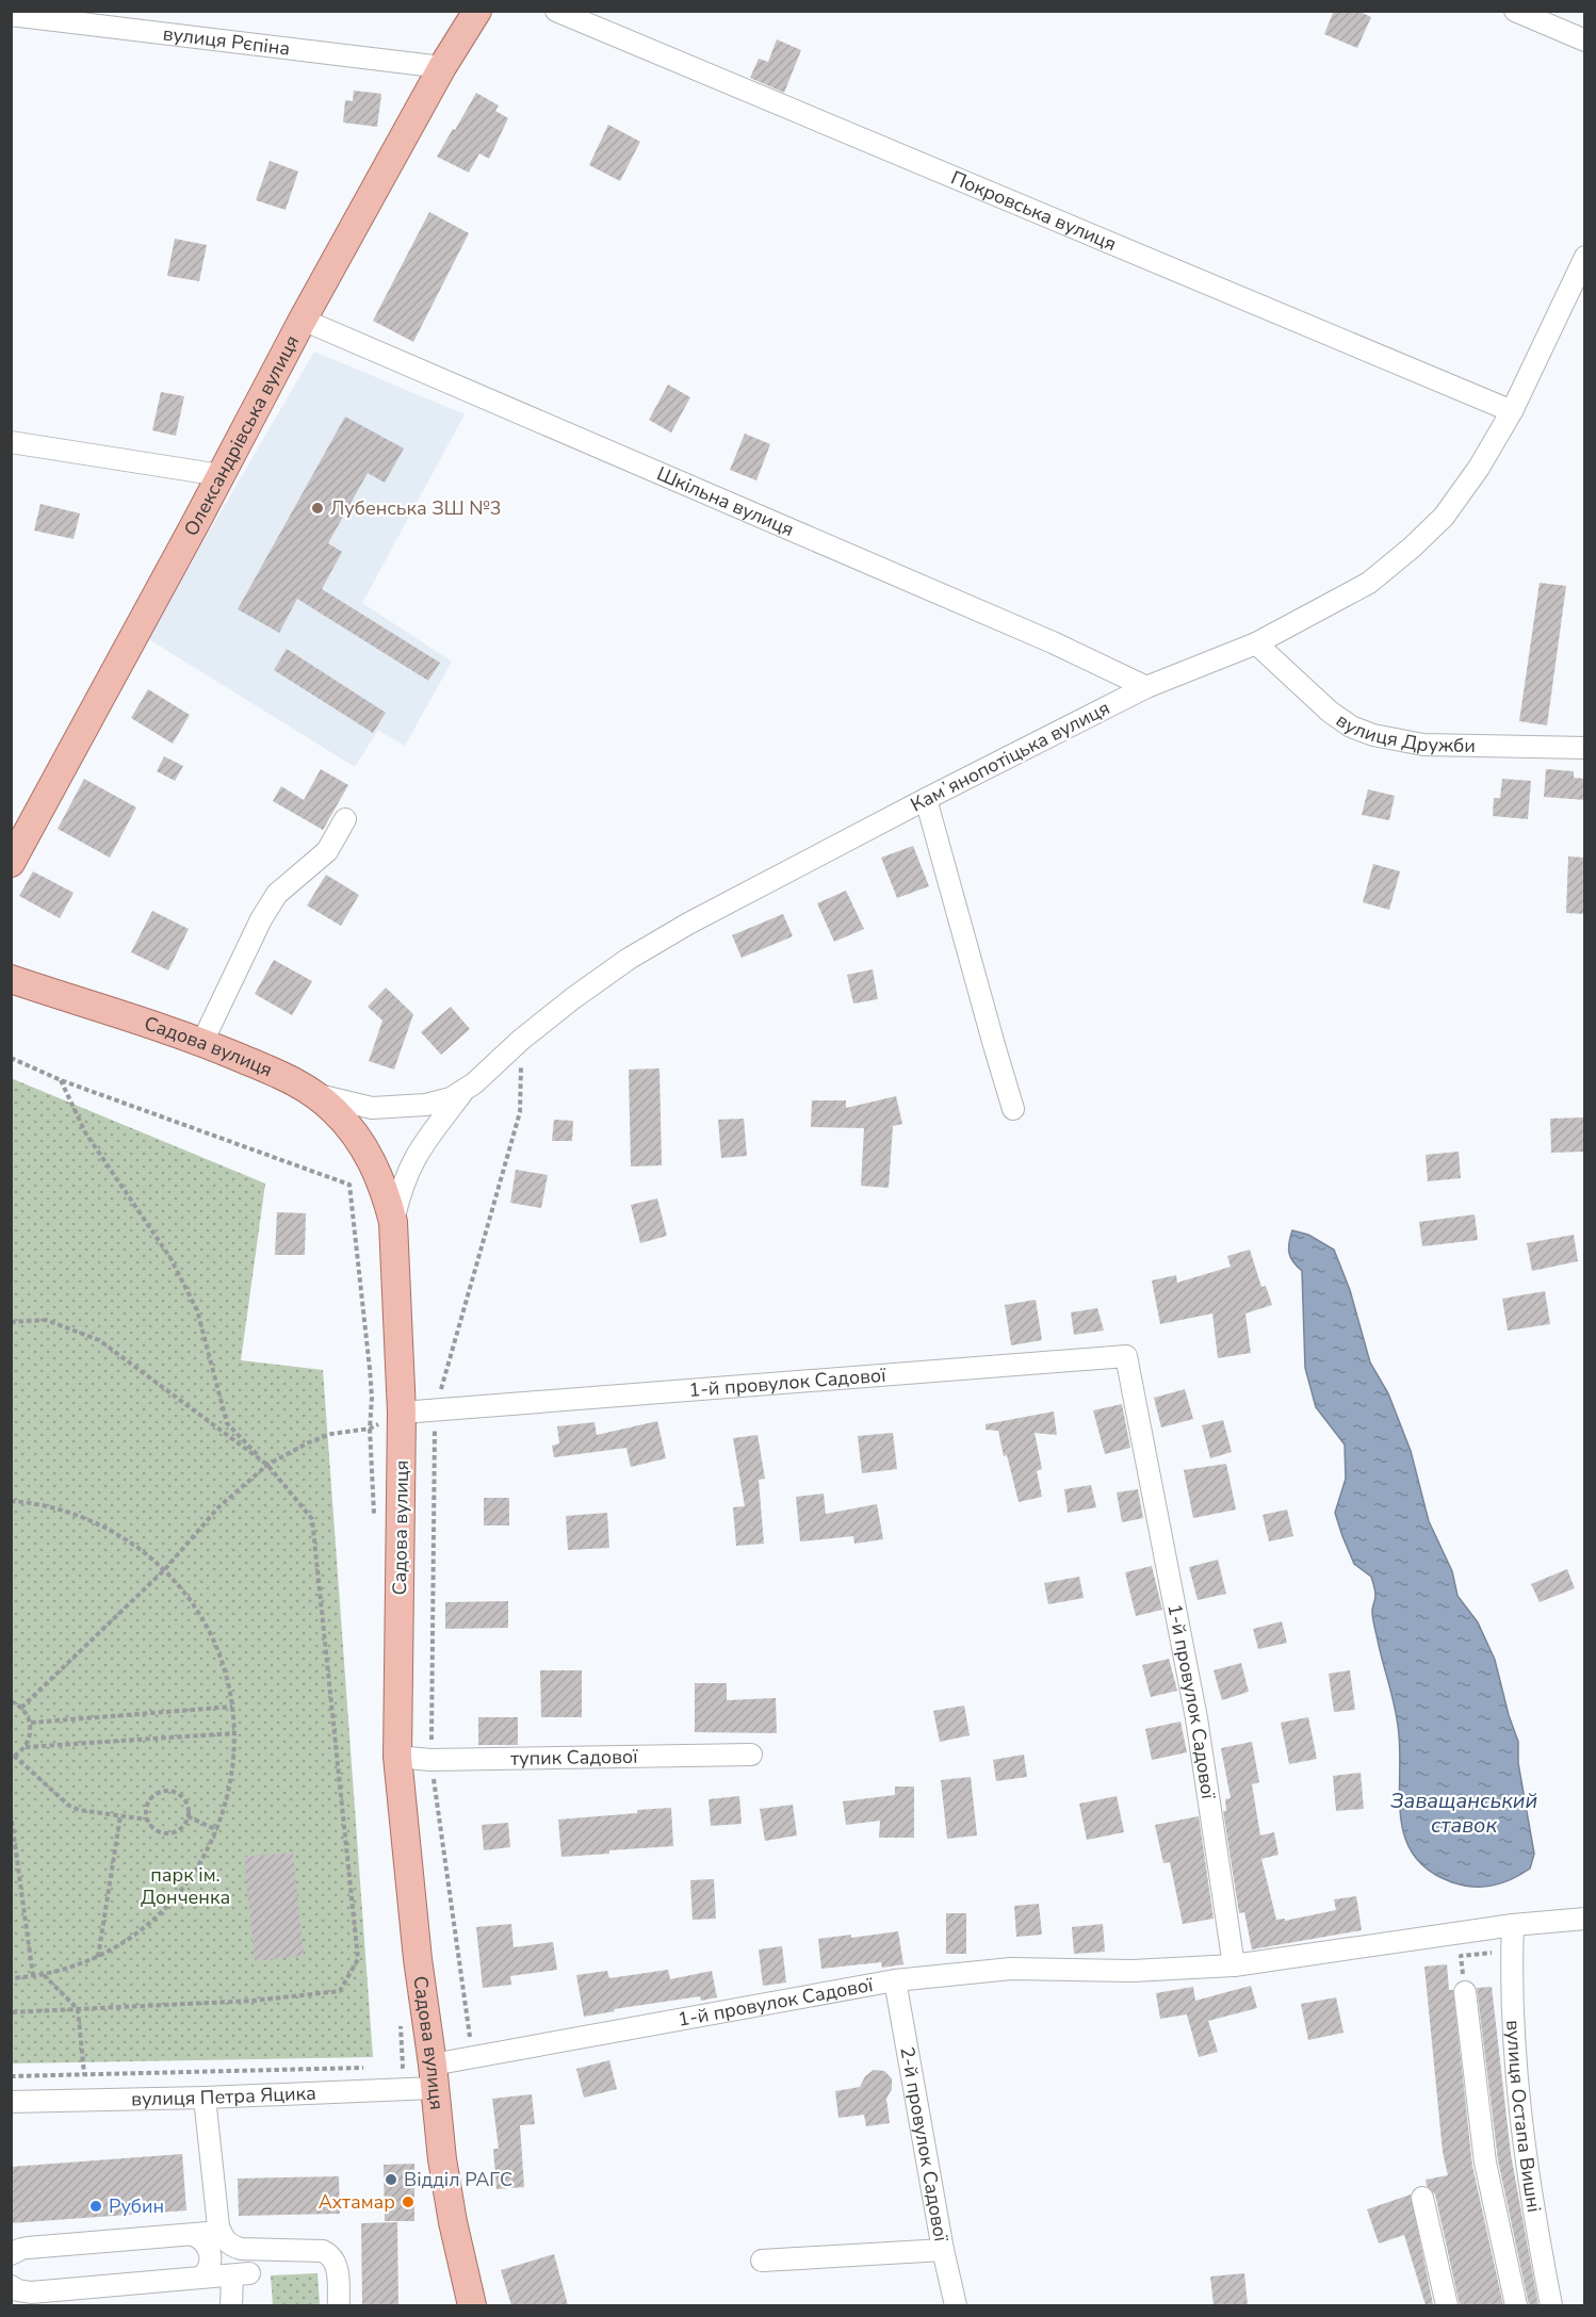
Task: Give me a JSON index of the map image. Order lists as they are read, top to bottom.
{
  "streets": {
    "main road": ["Олександрівська вулиця", "Садова вулиця"],
    "street": [
      "вулиця Рєпіна",
      "Покровська вулиця",
      "Шкільна вулиця",
      "вулиця Дружби",
      "Камʼянопотіцька вулиця",
      "1-й провулок Садової",
      "тупик Садової",
      "вулиця Петра Яцика",
      "вулиця Остапа Вишні",
      "2-й провулок Садової"
    ]
  },
  "crossings": [
    ["вулиця Рєпіна", "Олександрівська вулиця"],
    ["Покровська вулиця", "Камʼянопотіцька вулиця"],
    ["Олександрівська вулиця", "Шкільна вулиця"],
    ["Шкільна вулиця", "Камʼянопотіцька вулиця"],
    ["вулиця Дружби", "Камʼянопотіцька вулиця"],
    ["Камʼянопотіцька вулиця", "Садова вулиця"],
    ["Садова вулиця", "1-й провулок Садової"],
    ["Садова вулиця", "тупик Садової"],
    ["Садова вулиця", "вулиця Петра Яцика"],
    ["1-й провулок Садової", "вулиця Петра Яцика"],
    ["1-й провулок Садової", "2-й провулок Садової"]
  ],
  "water": ["Заващанський ставок"],
  "parks": ["парк ім. Донченка"],
  "places": [
    "Лубенська ЗШ №3",
    "Відділ РАГС",
    "Ахтамар",
    "Рубин"
  ]
}
